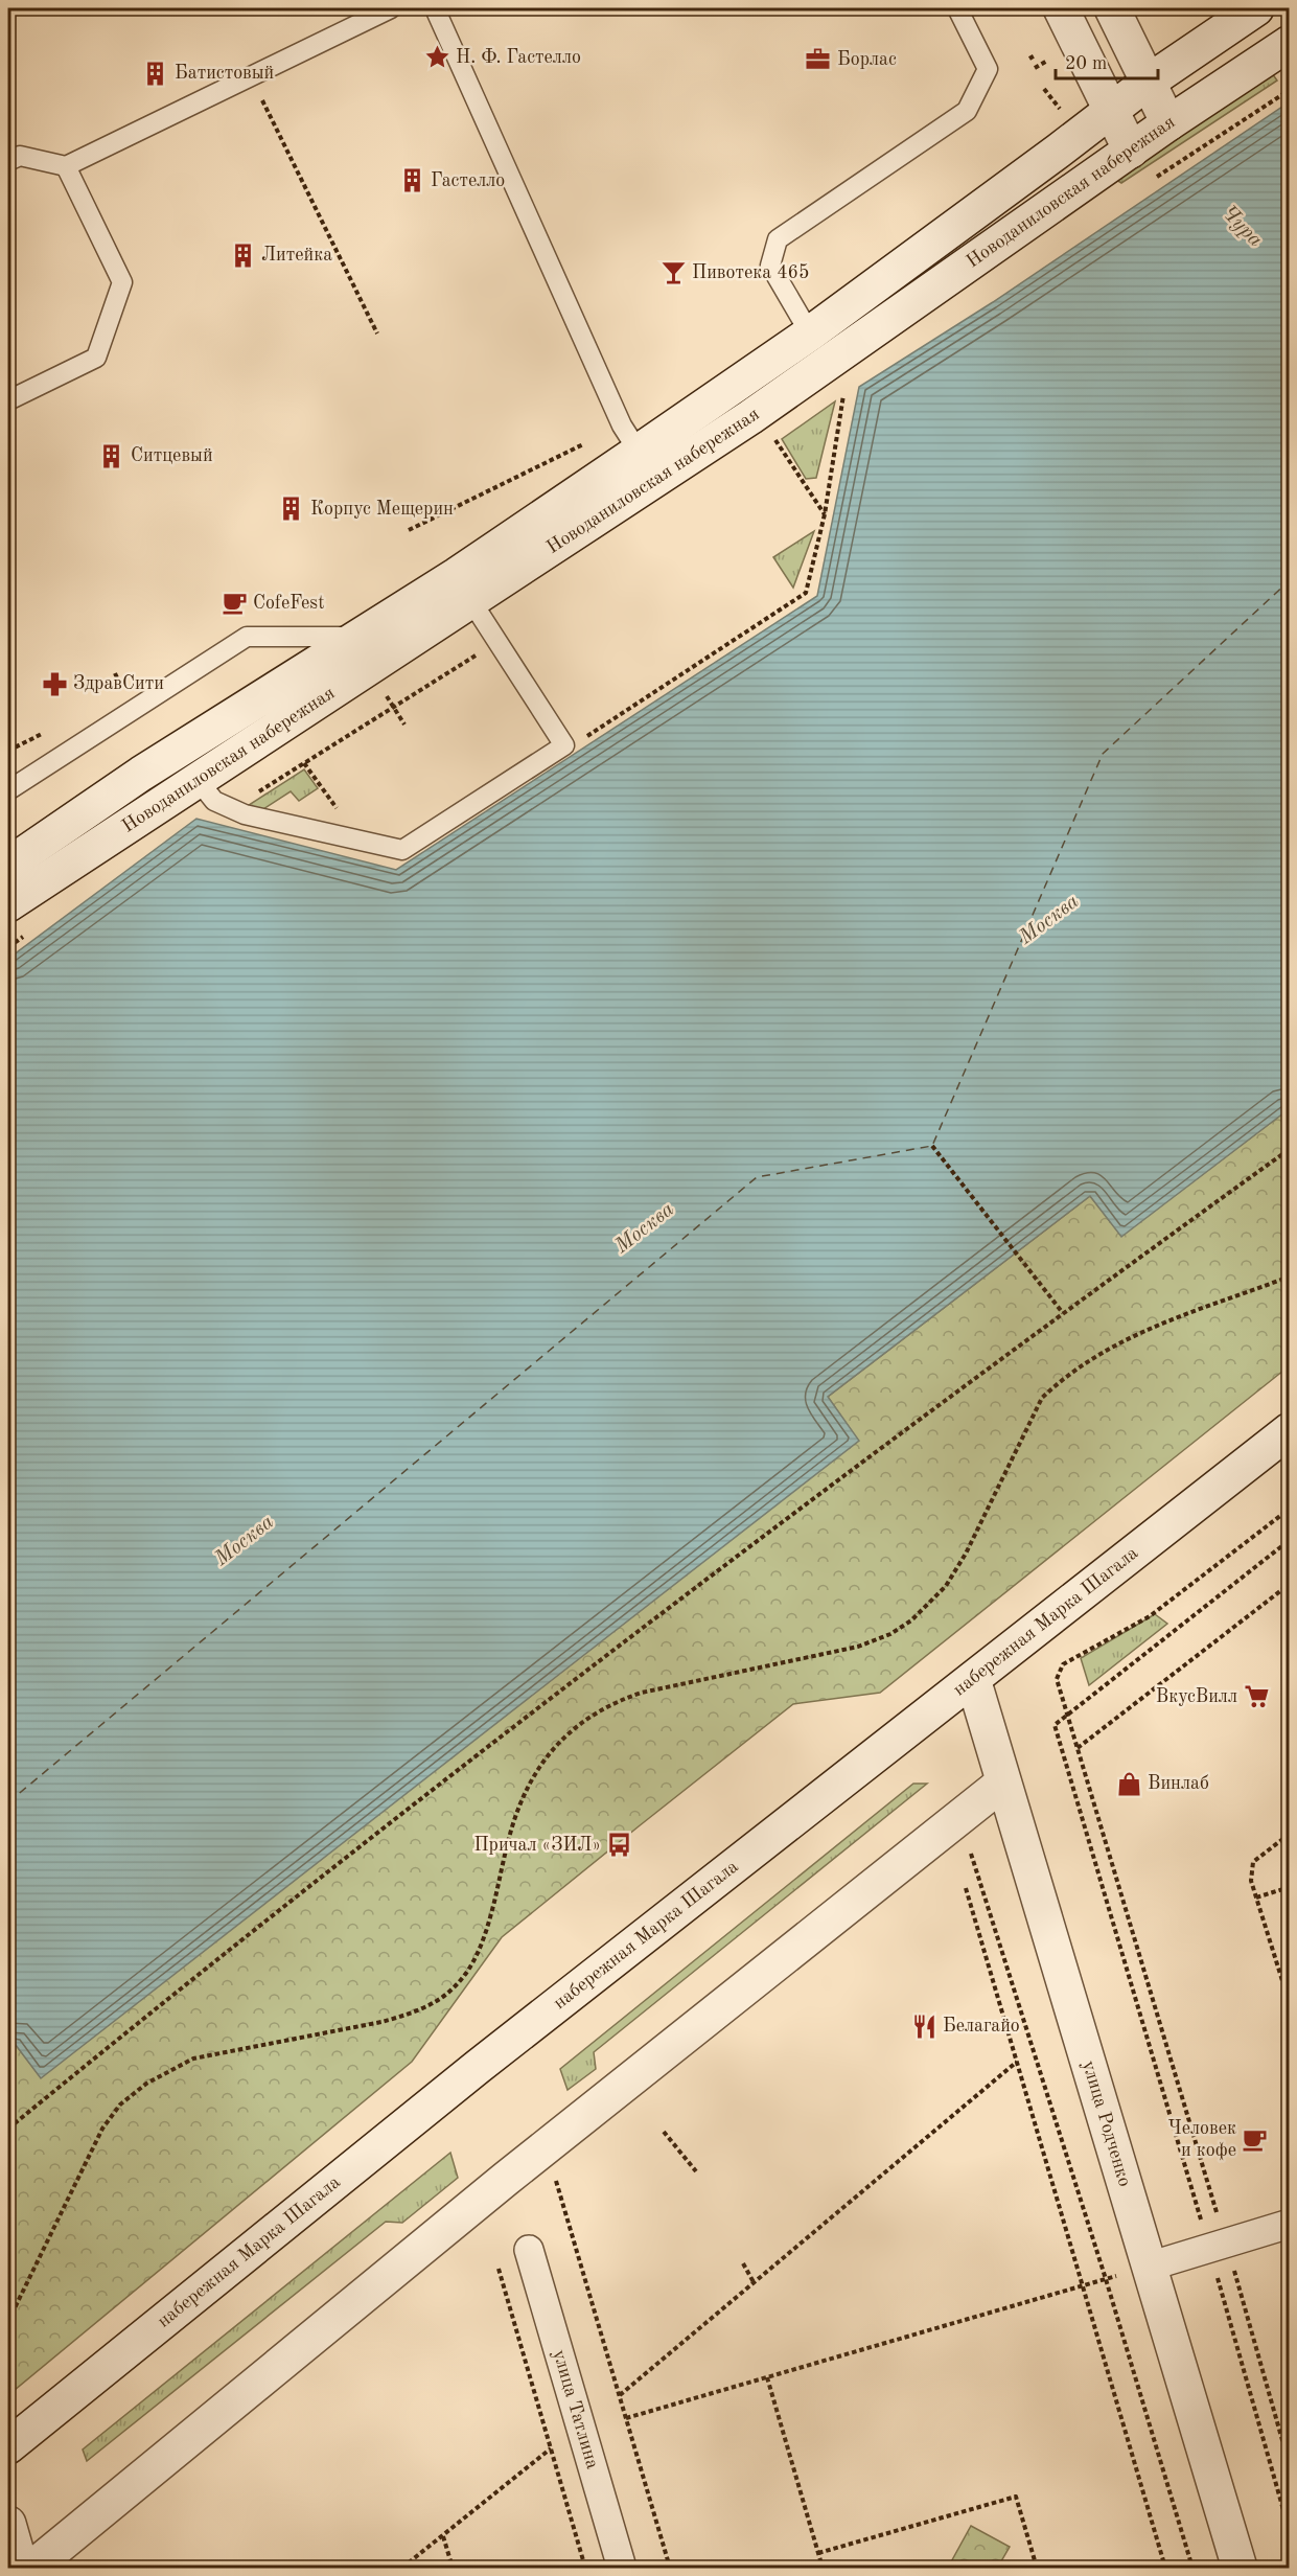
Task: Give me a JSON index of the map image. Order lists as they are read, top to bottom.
{
  "streets": {
    "main road": ["Новоданиловская набережная", "набережная Марка Шагала", "улица Родченко"],
    "street": ["улица Татлина"]
  },
  "crossings": [
    ["набережная Марка Шагала", "улица Родченко"]
  ],
  "water": ["Чура", "Москва"],
  "places": {
    "place": ["Н. Ф. Гастелло"],
    "office": ["Борлас"],
    "building": [
      "Батистовый",
      "Гастелло",
      "Литейка",
      "Ситцевый",
      "Корпус Мещерин"
    ],
    "bar": ["Пивотека 465"],
    "cafe": ["CofeFest", "Человек и кофе"],
    "pharmacy": ["ЗдравСити"],
    "supermarket": ["ВкусВилл"],
    "shop": ["Винлаб"],
    "bus stop": ["Причал «ЗИЛ»"],
    "restaurant": ["Белагайо"]
  },
  "scale_bar": "20 m"
}
